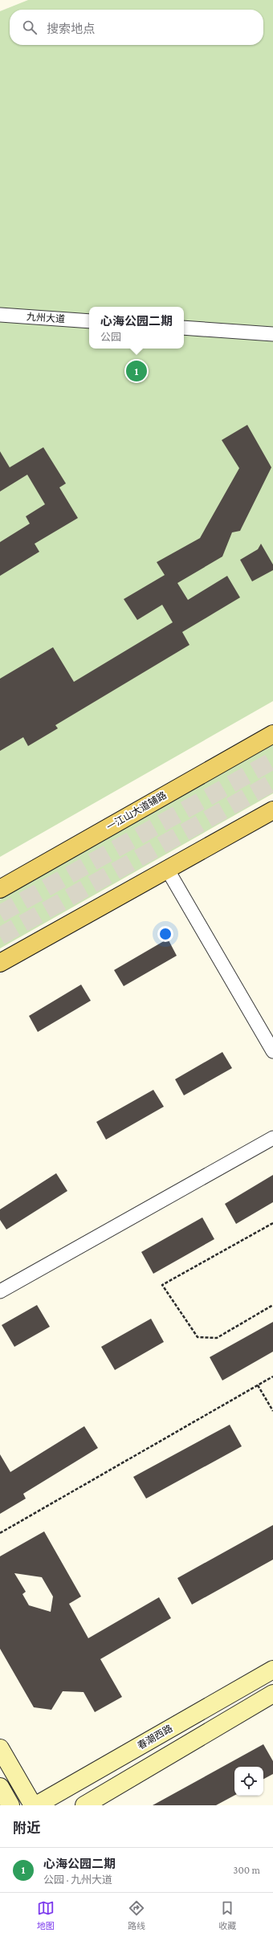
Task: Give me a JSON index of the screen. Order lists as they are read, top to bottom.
{
  "streets": {
    "main road": ["一江山大道辅路", "春潮西路"],
    "street": ["九州大道"]
  },
  "page": {
    "search": "搜索地点",
    "popup": ["心海公园二期", "公园"],
    "pins": "1",
    "heading": "附近",
    "list": [
      {
        "mark": "1",
        "name": "心海公园二期",
        "note": "公园 · 九州大道",
        "value": "300 m"
      }
    ],
    "nav": ["地图", "路线", "收藏"]
  }
}
